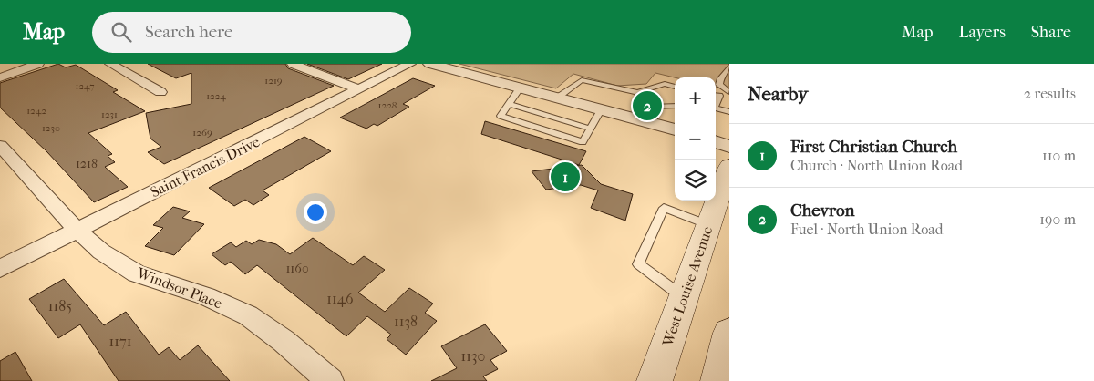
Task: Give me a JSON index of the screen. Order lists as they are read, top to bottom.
{
  "streets": {
    "main road": ["West Louise Avenue"],
    "street": ["Saint Francis Drive", "Windsor Place"]
  },
  "crossings": [
    ["Saint Francis Drive", "Windsor Place"]
  ],
  "house_numbers": [
    "1219",
    "1247",
    "1224",
    "1228",
    "1242",
    "1231",
    "1230",
    "1269",
    "1218",
    "1160",
    "1146",
    "1185",
    "1138",
    "1171",
    "1130"
  ],
  "page": {
    "header": "Map",
    "search": "Search here",
    "nav": ["Map", "Layers", "Share"],
    "heading": ["Nearby", "2 results"],
    "map_buttons": ["+", "−"],
    "pins": ["2", "1"],
    "list": [
      {
        "mark": "1",
        "name": "First Christian Church",
        "note": "Church · North Union Road",
        "value": "110 m"
      },
      {
        "mark": "2",
        "name": "Chevron",
        "note": "Fuel · North Union Road",
        "value": "190 m"
      }
    ]
  }
}
